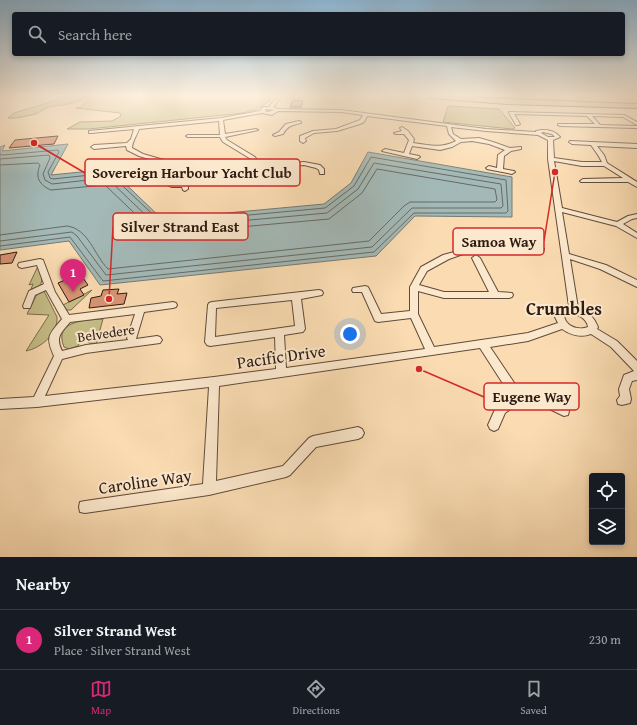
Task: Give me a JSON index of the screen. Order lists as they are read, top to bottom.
{
  "streets": {
    "street": ["Belvedere", "Pacific Drive", "Caroline Way"]
  },
  "crossings": [
    ["Pacific Drive", "Caroline Way"]
  ],
  "districts": ["Crumbles"],
  "places": [
    "Sovereign Harbour Yacht Club",
    "Samoa Way",
    "Silver Strand East",
    "Eugene Way"
  ],
  "page": {
    "search": "Search here",
    "pins": "1",
    "heading": "Nearby",
    "list": [
      {
        "mark": "1",
        "name": "Silver Strand West",
        "note": "Place · Silver Strand West",
        "value": "230 m"
      }
    ],
    "nav": ["Map", "Directions", "Saved"]
  }
}
